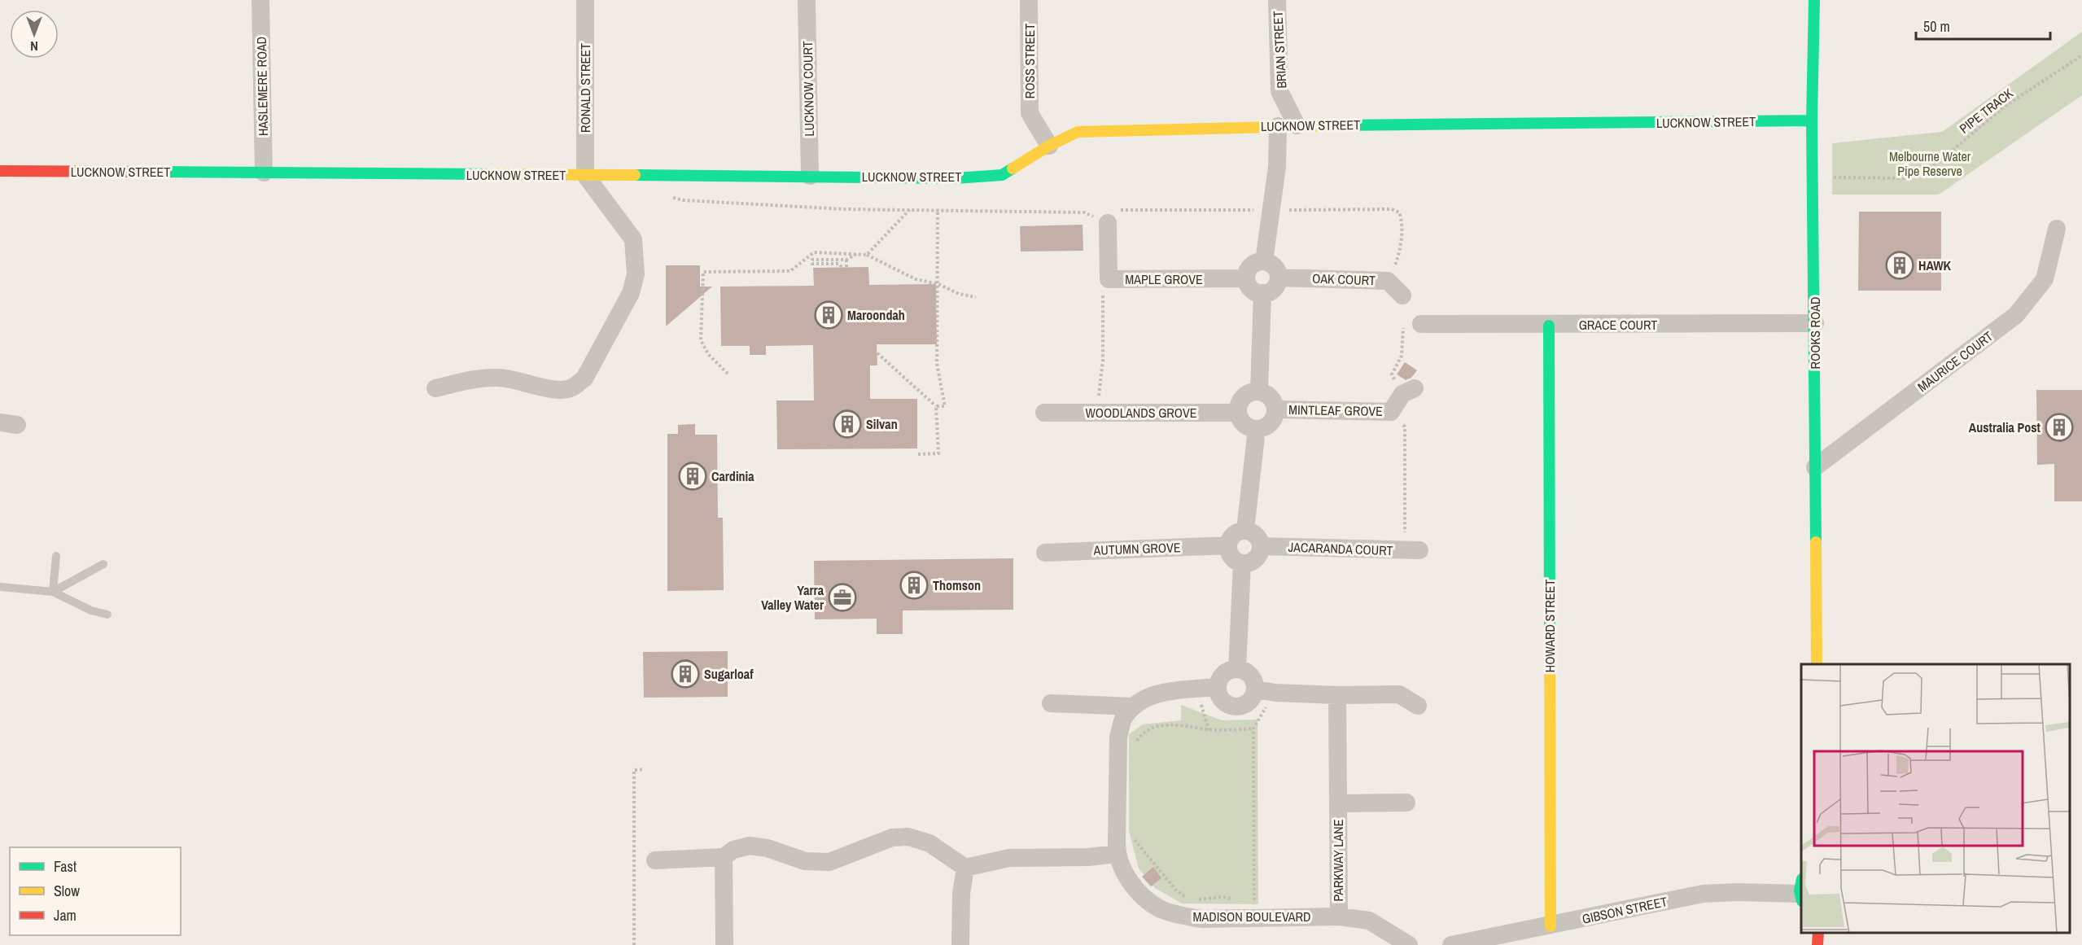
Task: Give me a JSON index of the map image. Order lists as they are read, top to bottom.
{
  "streets": {
    "street": [
      "BRIAN STREET",
      "ROSS STREET",
      "HASLEMERE ROAD",
      "RONALD STREET",
      "LUCKNOW COURT",
      "LUCKNOW STREET",
      "MAPLE GROVE",
      "OAK COURT",
      "GRACE COURT",
      "ROOKS ROAD",
      "MAURICE COURT",
      "MINTLEAF GROVE",
      "WOODLANDS GROVE",
      "AUTUMN GROVE",
      "JACARANDA COURT",
      "HOWARD STREET",
      "PARKWAY LANE",
      "GIBSON STREET",
      "MADISON BOULEVARD"
    ],
    "path": ["PIPE TRACK"]
  },
  "crossings": [
    ["BRIAN STREET", "LUCKNOW STREET"],
    ["ROSS STREET", "LUCKNOW STREET"],
    ["HASLEMERE ROAD", "LUCKNOW STREET"],
    ["RONALD STREET", "LUCKNOW STREET"],
    ["LUCKNOW COURT", "LUCKNOW STREET"],
    ["PIPE TRACK", "ROOKS ROAD"],
    ["LUCKNOW STREET", "ROOKS ROAD"],
    ["MAPLE GROVE", "OAK COURT"],
    ["GRACE COURT", "ROOKS ROAD"],
    ["GRACE COURT", "HOWARD STREET"],
    ["ROOKS ROAD", "MAURICE COURT"],
    ["MINTLEAF GROVE", "WOODLANDS GROVE"],
    ["AUTUMN GROVE", "JACARANDA COURT"],
    ["HOWARD STREET", "GIBSON STREET"],
    ["PARKWAY LANE", "MADISON BOULEVARD"]
  ],
  "parks": ["Melbourne Water Pipe Reserve"],
  "places": {
    "building": [
      "HAWK",
      "Maroondah",
      "Silvan",
      "Australia Post",
      "Cardinia",
      "Thomson",
      "Sugarloaf"
    ],
    "office": ["Yarra Valley Water"]
  },
  "legend": ["Fast", "Slow", "Jam"],
  "scale_bar": "50 m",
  "north": "bottom"
}
